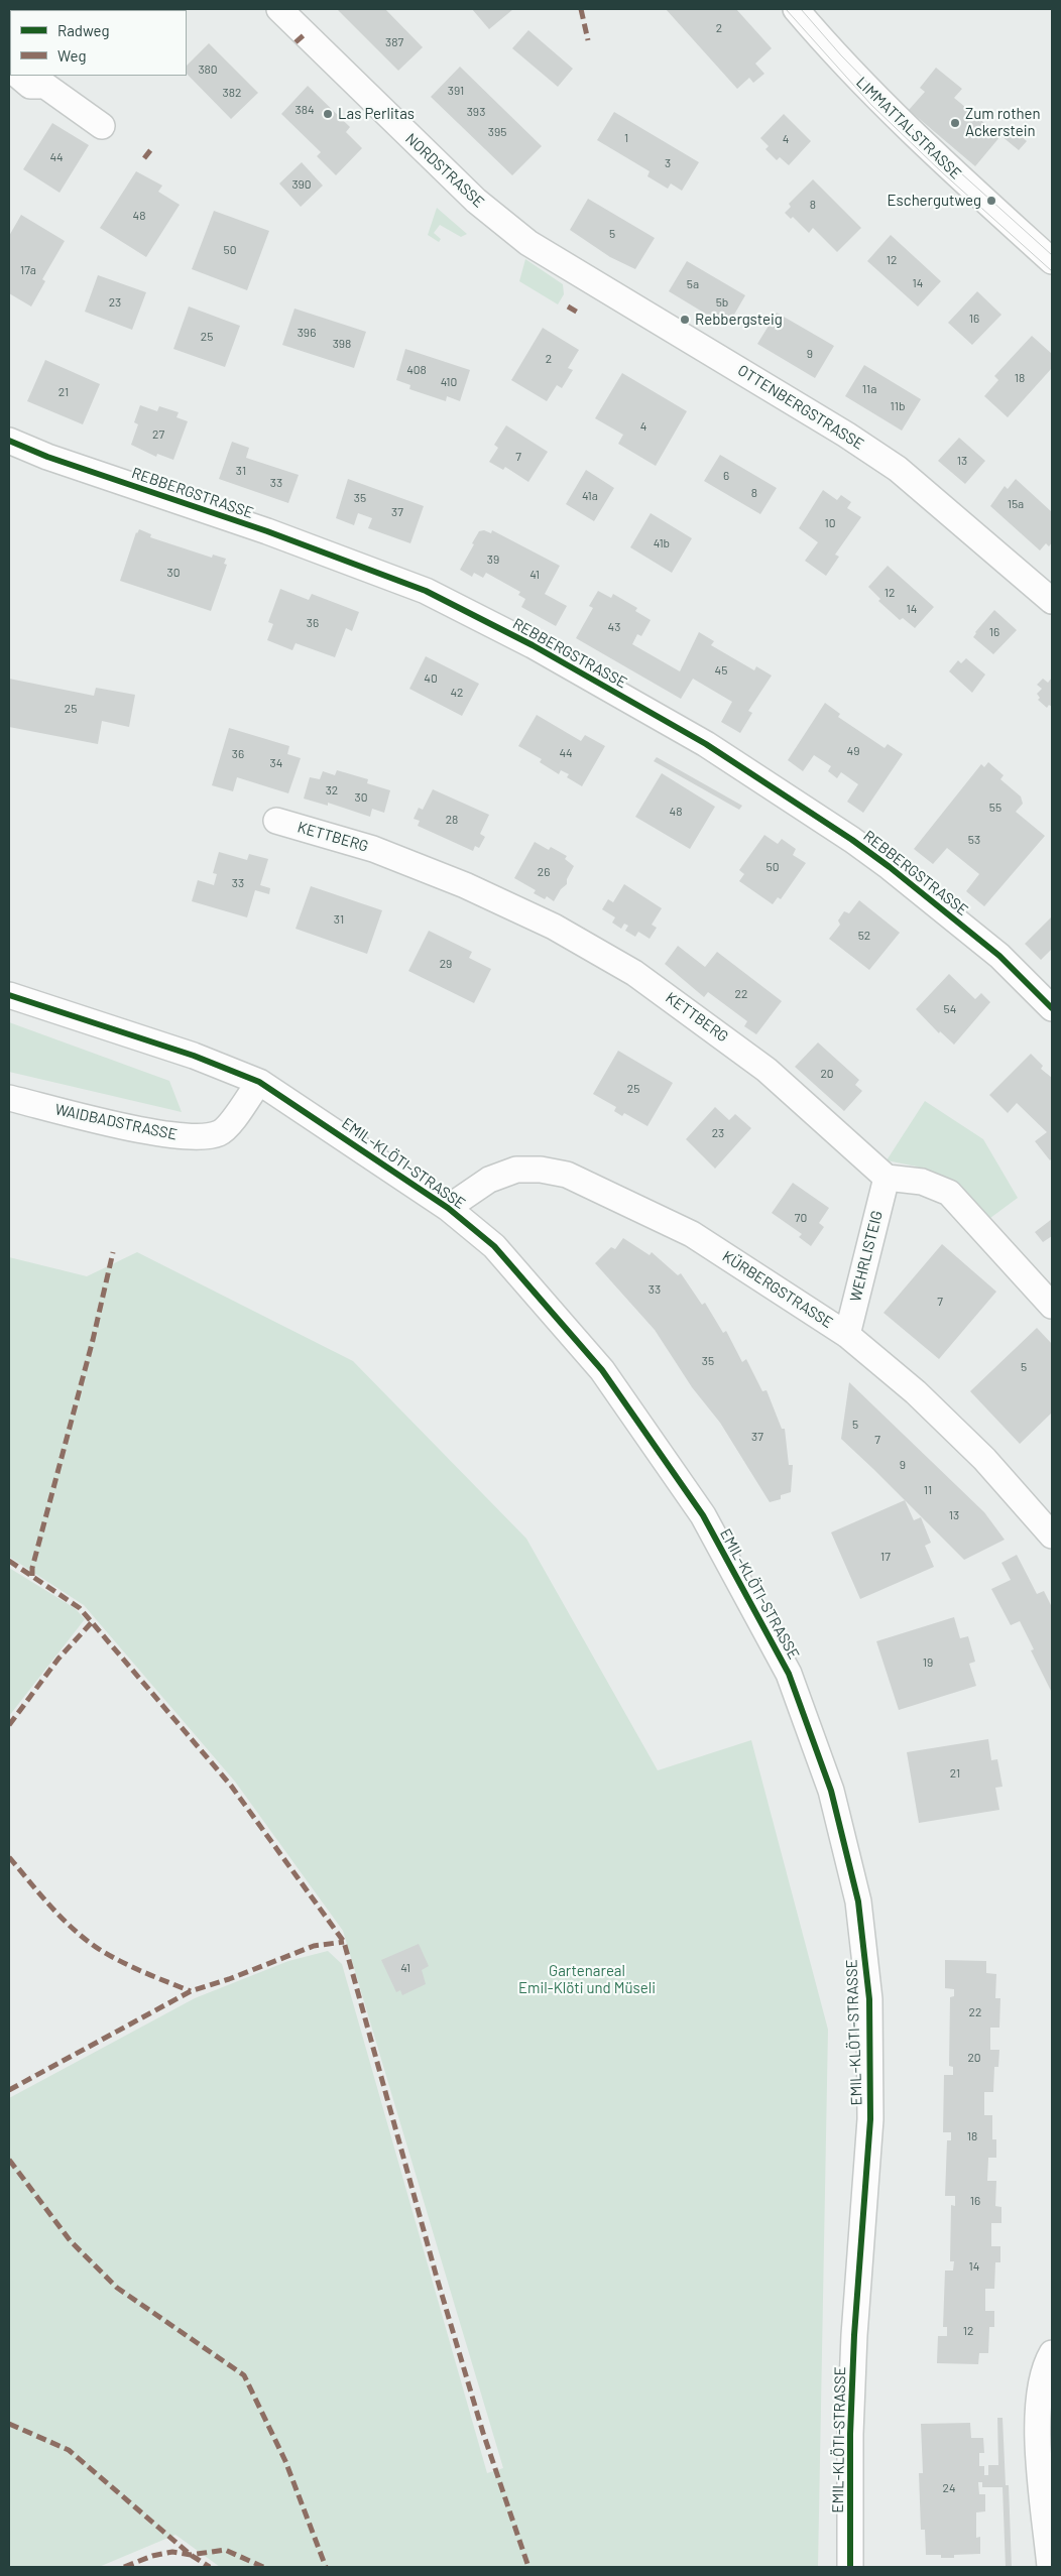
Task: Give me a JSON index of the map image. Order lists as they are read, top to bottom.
{
  "streets": {
    "street": [
      "LIMMATTALSTRASSE",
      "NORDSTRASSE",
      "OTTENBERGSTRASSE",
      "REBBERGSTRASSE",
      "KETTBERG",
      "WAIDBADSTRASSE",
      "EMIL-KLÖTI-STRASSE",
      "WEHRLISTEIG",
      "KÜRBERGSTRASSE"
    ]
  },
  "crossings": [
    ["NORDSTRASSE", "OTTENBERGSTRASSE"],
    ["KETTBERG", "WEHRLISTEIG"],
    ["WAIDBADSTRASSE", "EMIL-KLÖTI-STRASSE"],
    ["EMIL-KLÖTI-STRASSE", "KÜRBERGSTRASSE"],
    ["WEHRLISTEIG", "KÜRBERGSTRASSE"]
  ],
  "parks": ["Gartenareal Emil-Klöti und Müseli"],
  "places": [
    "Las Perlitas",
    "Zum rothen Ackerstein",
    "Eschergutweg",
    "Rebbergsteig"
  ],
  "house_numbers": [
    "2",
    "387",
    "380",
    "391",
    "382",
    "384",
    "393",
    "395",
    "1",
    "4",
    "44",
    "3",
    "390",
    "8",
    "48",
    "5",
    "50",
    "12",
    "17a",
    "14",
    "5a",
    "23",
    "5b",
    "16",
    "396",
    "25",
    "398",
    "9",
    "2",
    "408",
    "18",
    "410",
    "11a",
    "21",
    "11b",
    "4",
    "27",
    "7",
    "13",
    "31",
    "6",
    "33",
    "8",
    "41a",
    "35",
    "15a",
    "37",
    "10",
    "41b",
    "39",
    "30",
    "41",
    "12",
    "14",
    "36",
    "43",
    "16",
    "45",
    "40",
    "42",
    "25",
    "49",
    "44",
    "36",
    "34",
    "32",
    "30",
    "55",
    "48",
    "28",
    "53",
    "50",
    "26",
    "33",
    "31",
    "52",
    "29",
    "22",
    "54",
    "20",
    "25",
    "23",
    "70",
    "33",
    "7",
    "35",
    "5",
    "5",
    "37",
    "7",
    "9",
    "11",
    "13",
    "17",
    "19",
    "21",
    "41",
    "22",
    "20",
    "18",
    "16",
    "14",
    "12",
    "24"
  ],
  "legend": ["Radweg", "Weg"]
}
